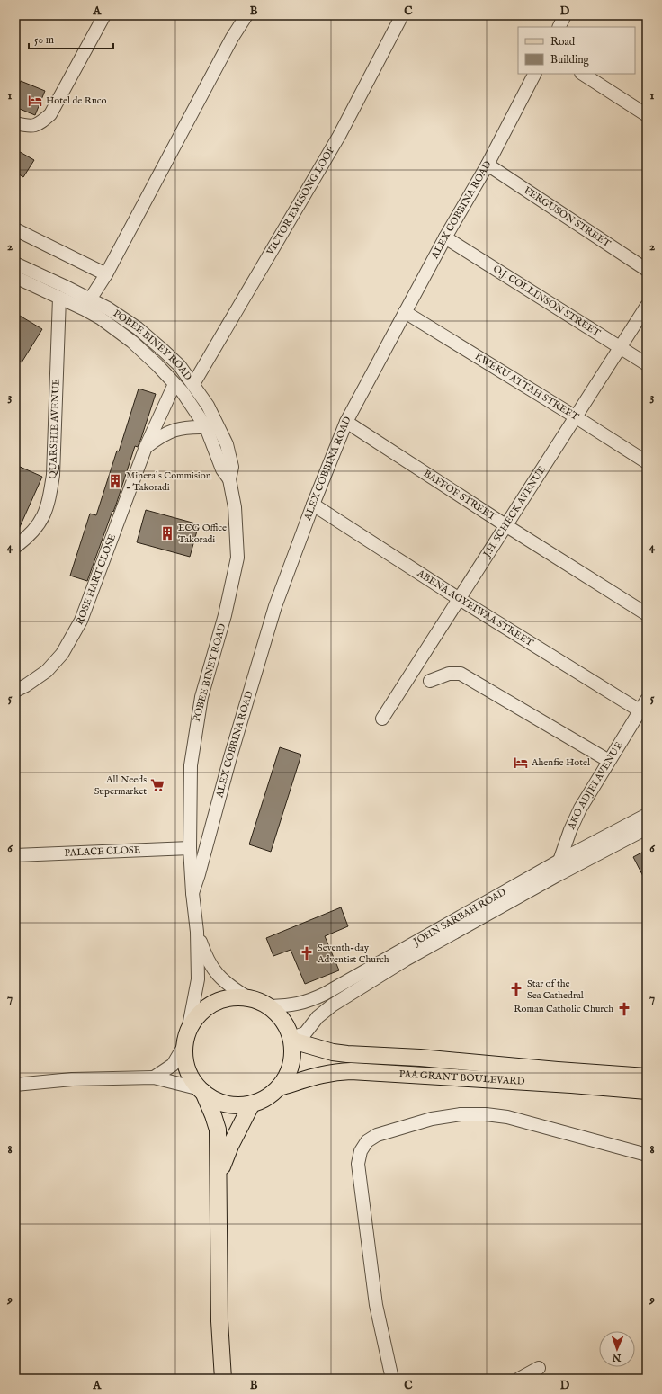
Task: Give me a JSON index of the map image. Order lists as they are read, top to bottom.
{
  "streets": {
    "main road": ["PAA GRANT BOULEVARD"],
    "street": [
      "VICTOR EMISONG LOOP",
      "ALEX COBBINA ROAD",
      "FERGUSON STREET",
      "O.J. COLLINSON STREET",
      "POBEE BINEY ROAD",
      "KWEKU ATTAH STREET",
      "QUARSHIE AVENUE",
      "BAFFOE STREET",
      "J.H. SCHECK AVENUE",
      "ROSE HART CLOSE",
      "ABENA AGYEIWAA STREET",
      "AKO ADJEI AVENUE",
      "PALACE CLOSE",
      "JOHN SARBAH ROAD"
    ]
  },
  "crossings": [
    ["VICTOR EMISONG LOOP", "POBEE BINEY ROAD"],
    ["ALEX COBBINA ROAD", "FERGUSON STREET"],
    ["ALEX COBBINA ROAD", "O.J. COLLINSON STREET"],
    ["ALEX COBBINA ROAD", "POBEE BINEY ROAD"],
    ["ALEX COBBINA ROAD", "KWEKU ATTAH STREET"],
    ["ALEX COBBINA ROAD", "BAFFOE STREET"],
    ["ALEX COBBINA ROAD", "ABENA AGYEIWAA STREET"],
    ["O.J. COLLINSON STREET", "J.H. SCHECK AVENUE"],
    ["POBEE BINEY ROAD", "QUARSHIE AVENUE"],
    ["POBEE BINEY ROAD", "ROSE HART CLOSE"],
    ["POBEE BINEY ROAD", "PALACE CLOSE"],
    ["KWEKU ATTAH STREET", "J.H. SCHECK AVENUE"],
    ["BAFFOE STREET", "J.H. SCHECK AVENUE"],
    ["J.H. SCHECK AVENUE", "ABENA AGYEIWAA STREET"],
    ["ABENA AGYEIWAA STREET", "AKO ADJEI AVENUE"],
    ["AKO ADJEI AVENUE", "JOHN SARBAH ROAD"],
    ["JOHN SARBAH ROAD", "PAA GRANT BOULEVARD"]
  ],
  "places": {
    "hotel": ["Hotel de Ruco", "Ahenfie Hotel"],
    "building": ["Minerals Commision - Takoradi", "ECG Office Takoradi"],
    "supermarket": ["All Needs Supermarket"],
    "church": ["Seventh-day Adventist Church", "Star of the Sea Cathedral", "Roman Catholic Church"]
  },
  "legend": ["Road", "Building"],
  "scale_bar": "50 m",
  "north": "bottom",
  "grid": {
    "columns": [
      "A",
      "B",
      "C",
      "D"
    ],
    "rows": [
      "1",
      "2",
      "3",
      "4",
      "5",
      "6",
      "7",
      "8",
      "9"
    ]
  }
}
